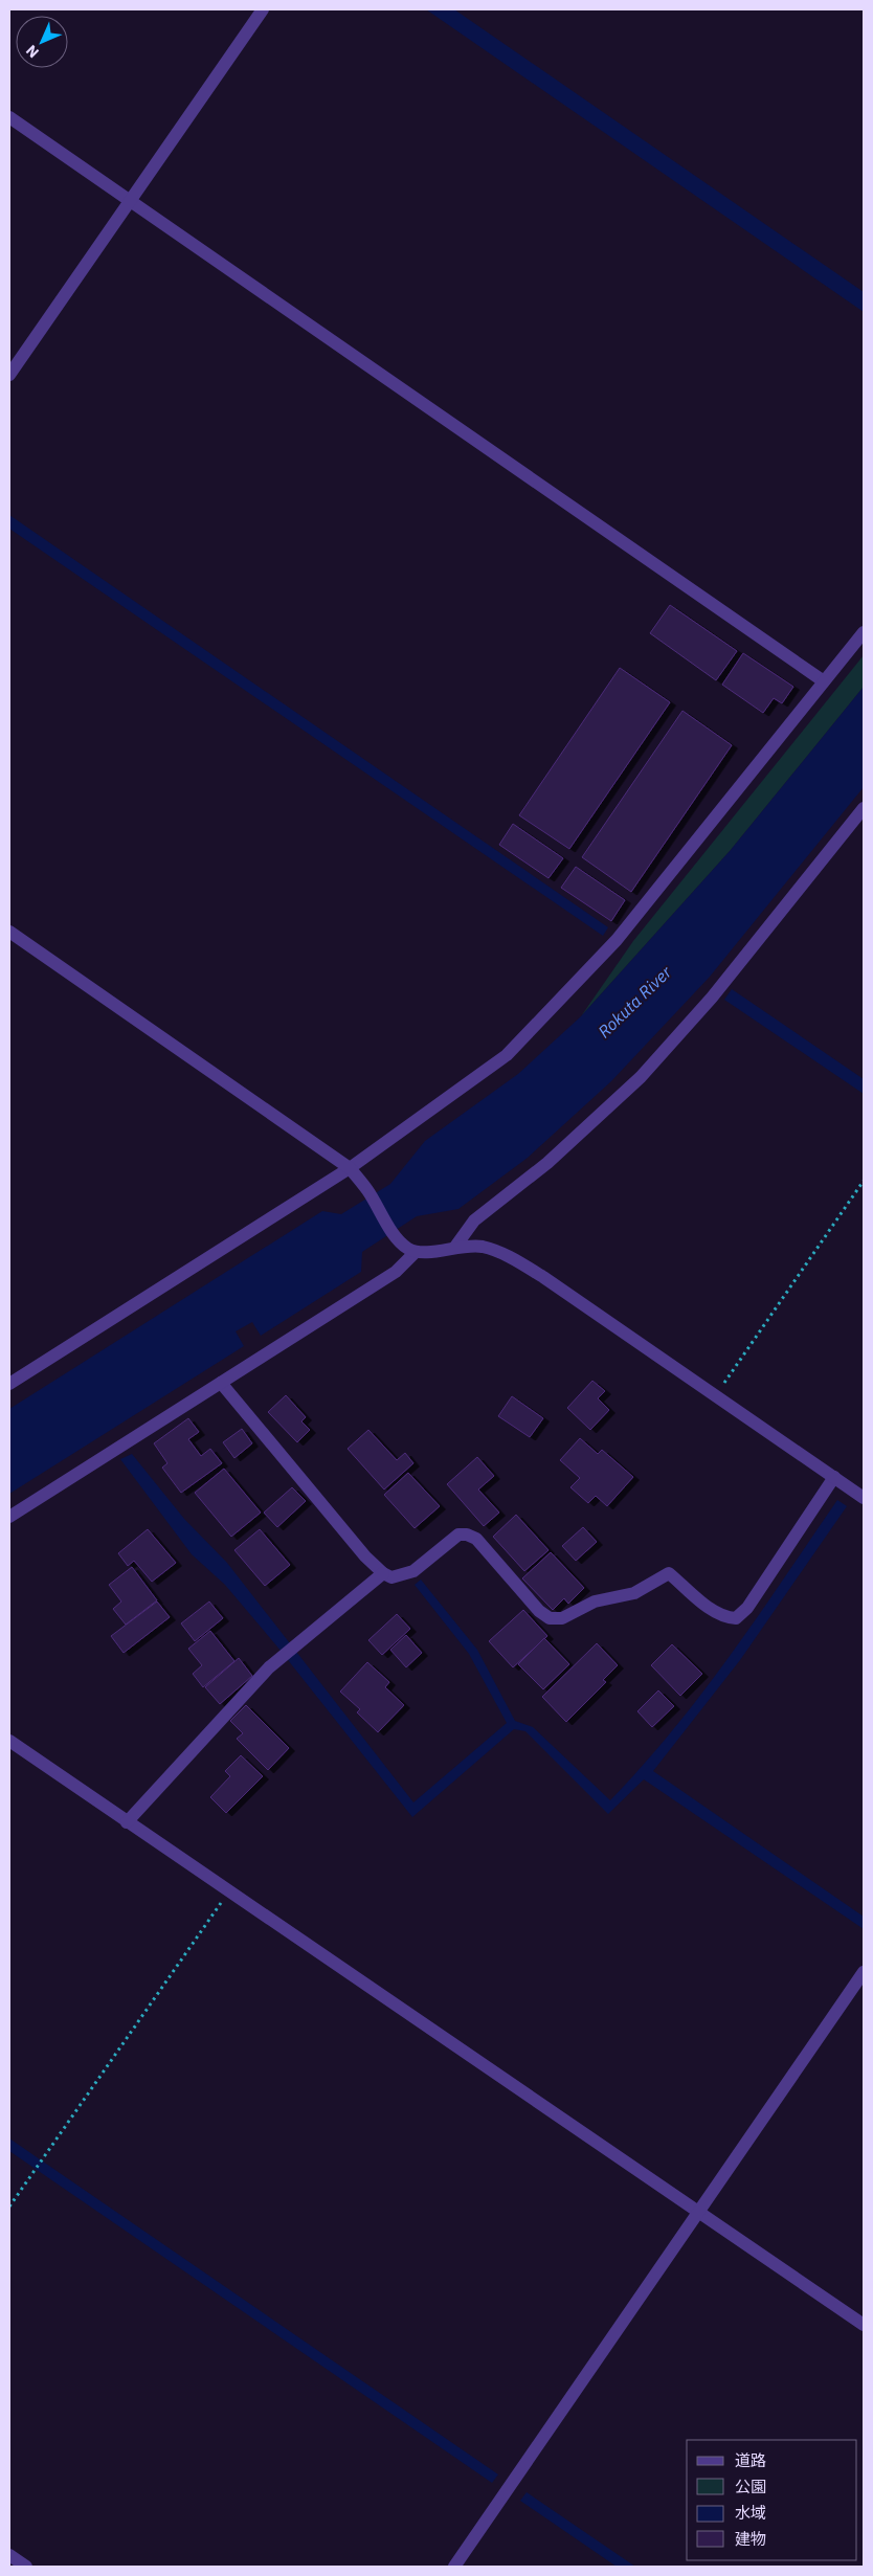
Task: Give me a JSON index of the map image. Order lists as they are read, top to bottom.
{
  "water": ["Rokuta River"],
  "legend": [
    "道路",
    "公園",
    "水域",
    "建物"
  ],
  "north": "bottom left"
}
